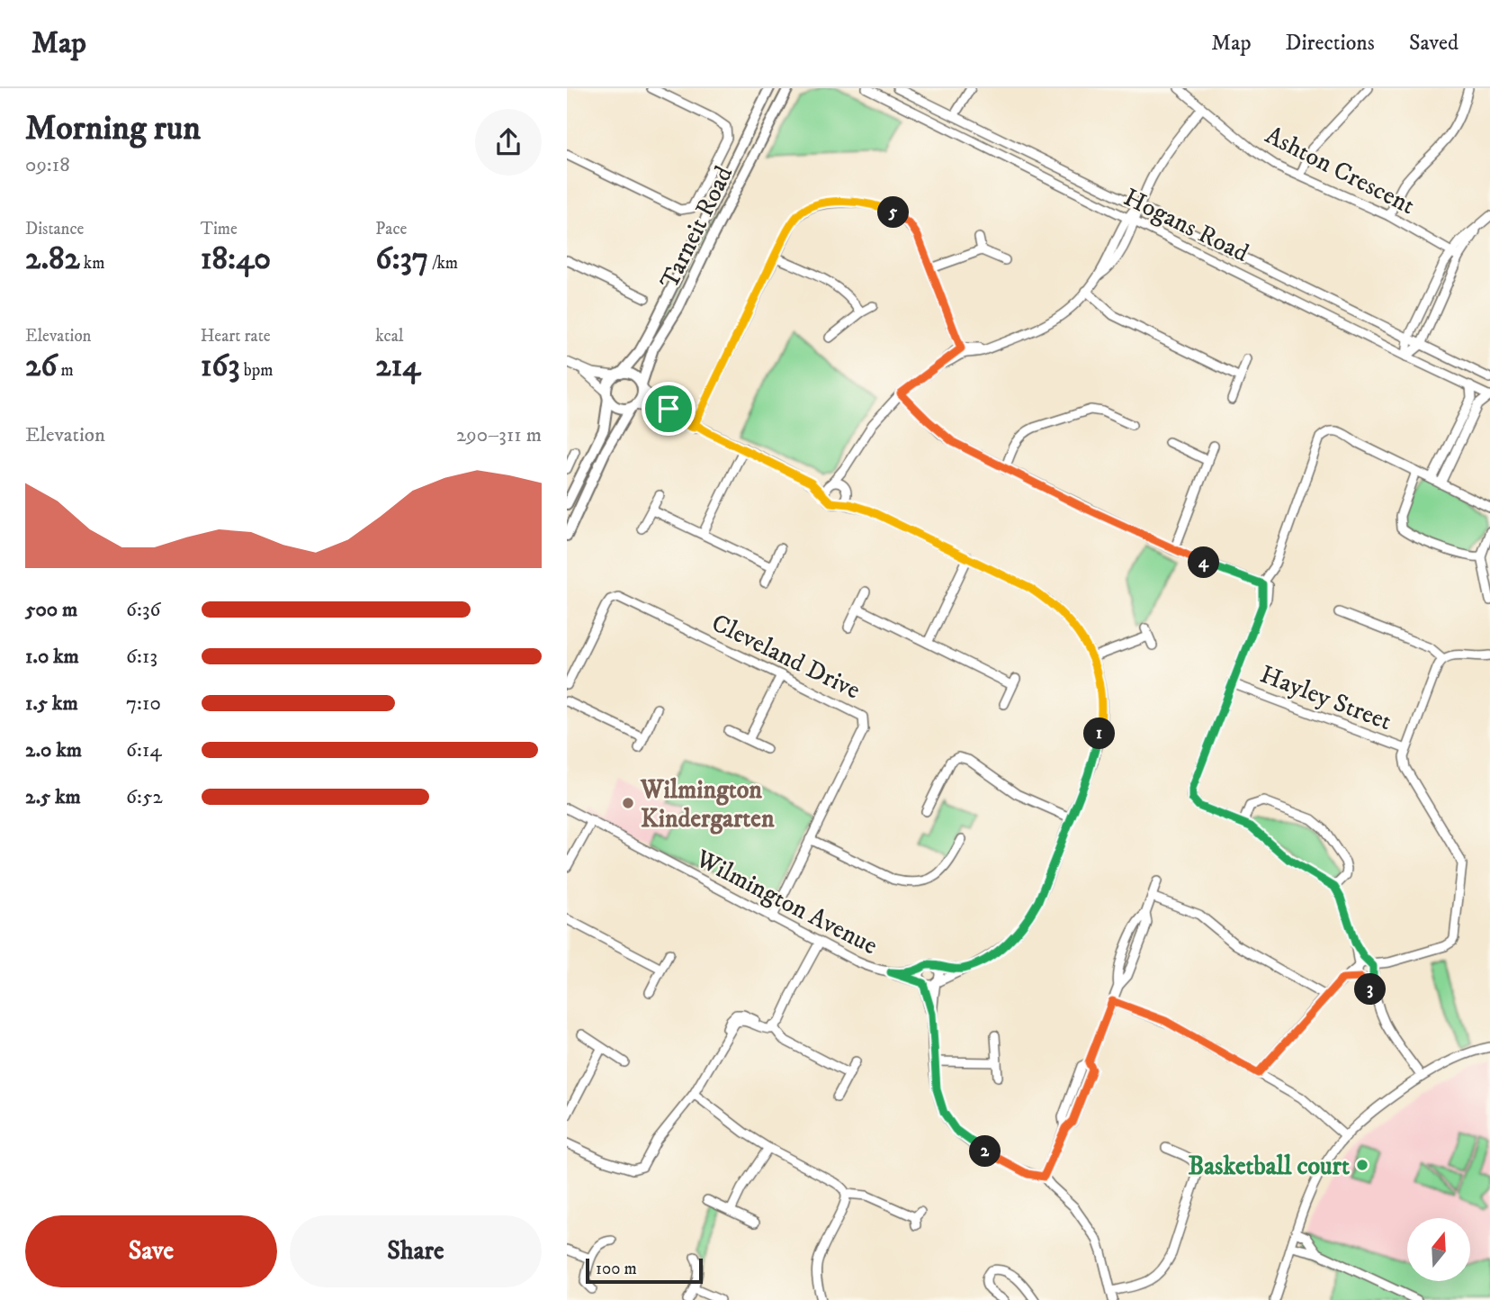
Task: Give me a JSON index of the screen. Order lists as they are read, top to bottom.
{
  "streets": {
    "main road": ["Tarneit Road"],
    "street": [
      "Ashton Crescent",
      "Hogans Road",
      "Cleveland Drive",
      "Hayley Street",
      "Wilmington Avenue"
    ]
  },
  "crossings": [
    ["Cleveland Drive", "Wilmington Avenue"]
  ],
  "places": ["Wilmington Kindergarten", "Basketball court"],
  "scale_bar": "100 m",
  "north": "top",
  "page": {
    "header": "Map",
    "nav": ["Map", "Directions", "Saved"],
    "heading": ["Morning run", "09:18"],
    "stats": [
      ["Distance", "2.82 km"],
      ["Time", "18:40"],
      ["Pace", "6:37 /km"],
      ["Elevation", "26 m"],
      ["Heart rate", "163 bpm"],
      ["kcal", "214"]
    ],
    "pins": [
      "5",
      "4",
      "1",
      "3",
      "2"
    ],
    "chart": ["Elevation", "290–311 m"],
    "list": [
      {
        "name": "500 m",
        "note": "6:36"
      },
      {
        "name": "1.0 km",
        "note": "6:13"
      },
      {
        "name": "1.5 km",
        "note": "7:10"
      },
      {
        "name": "2.0 km",
        "note": "6:14"
      },
      {
        "name": "2.5 km",
        "note": "6:52"
      }
    ],
    "buttons": ["Save", "Share"],
    "scale": "100 m"
  }
}
